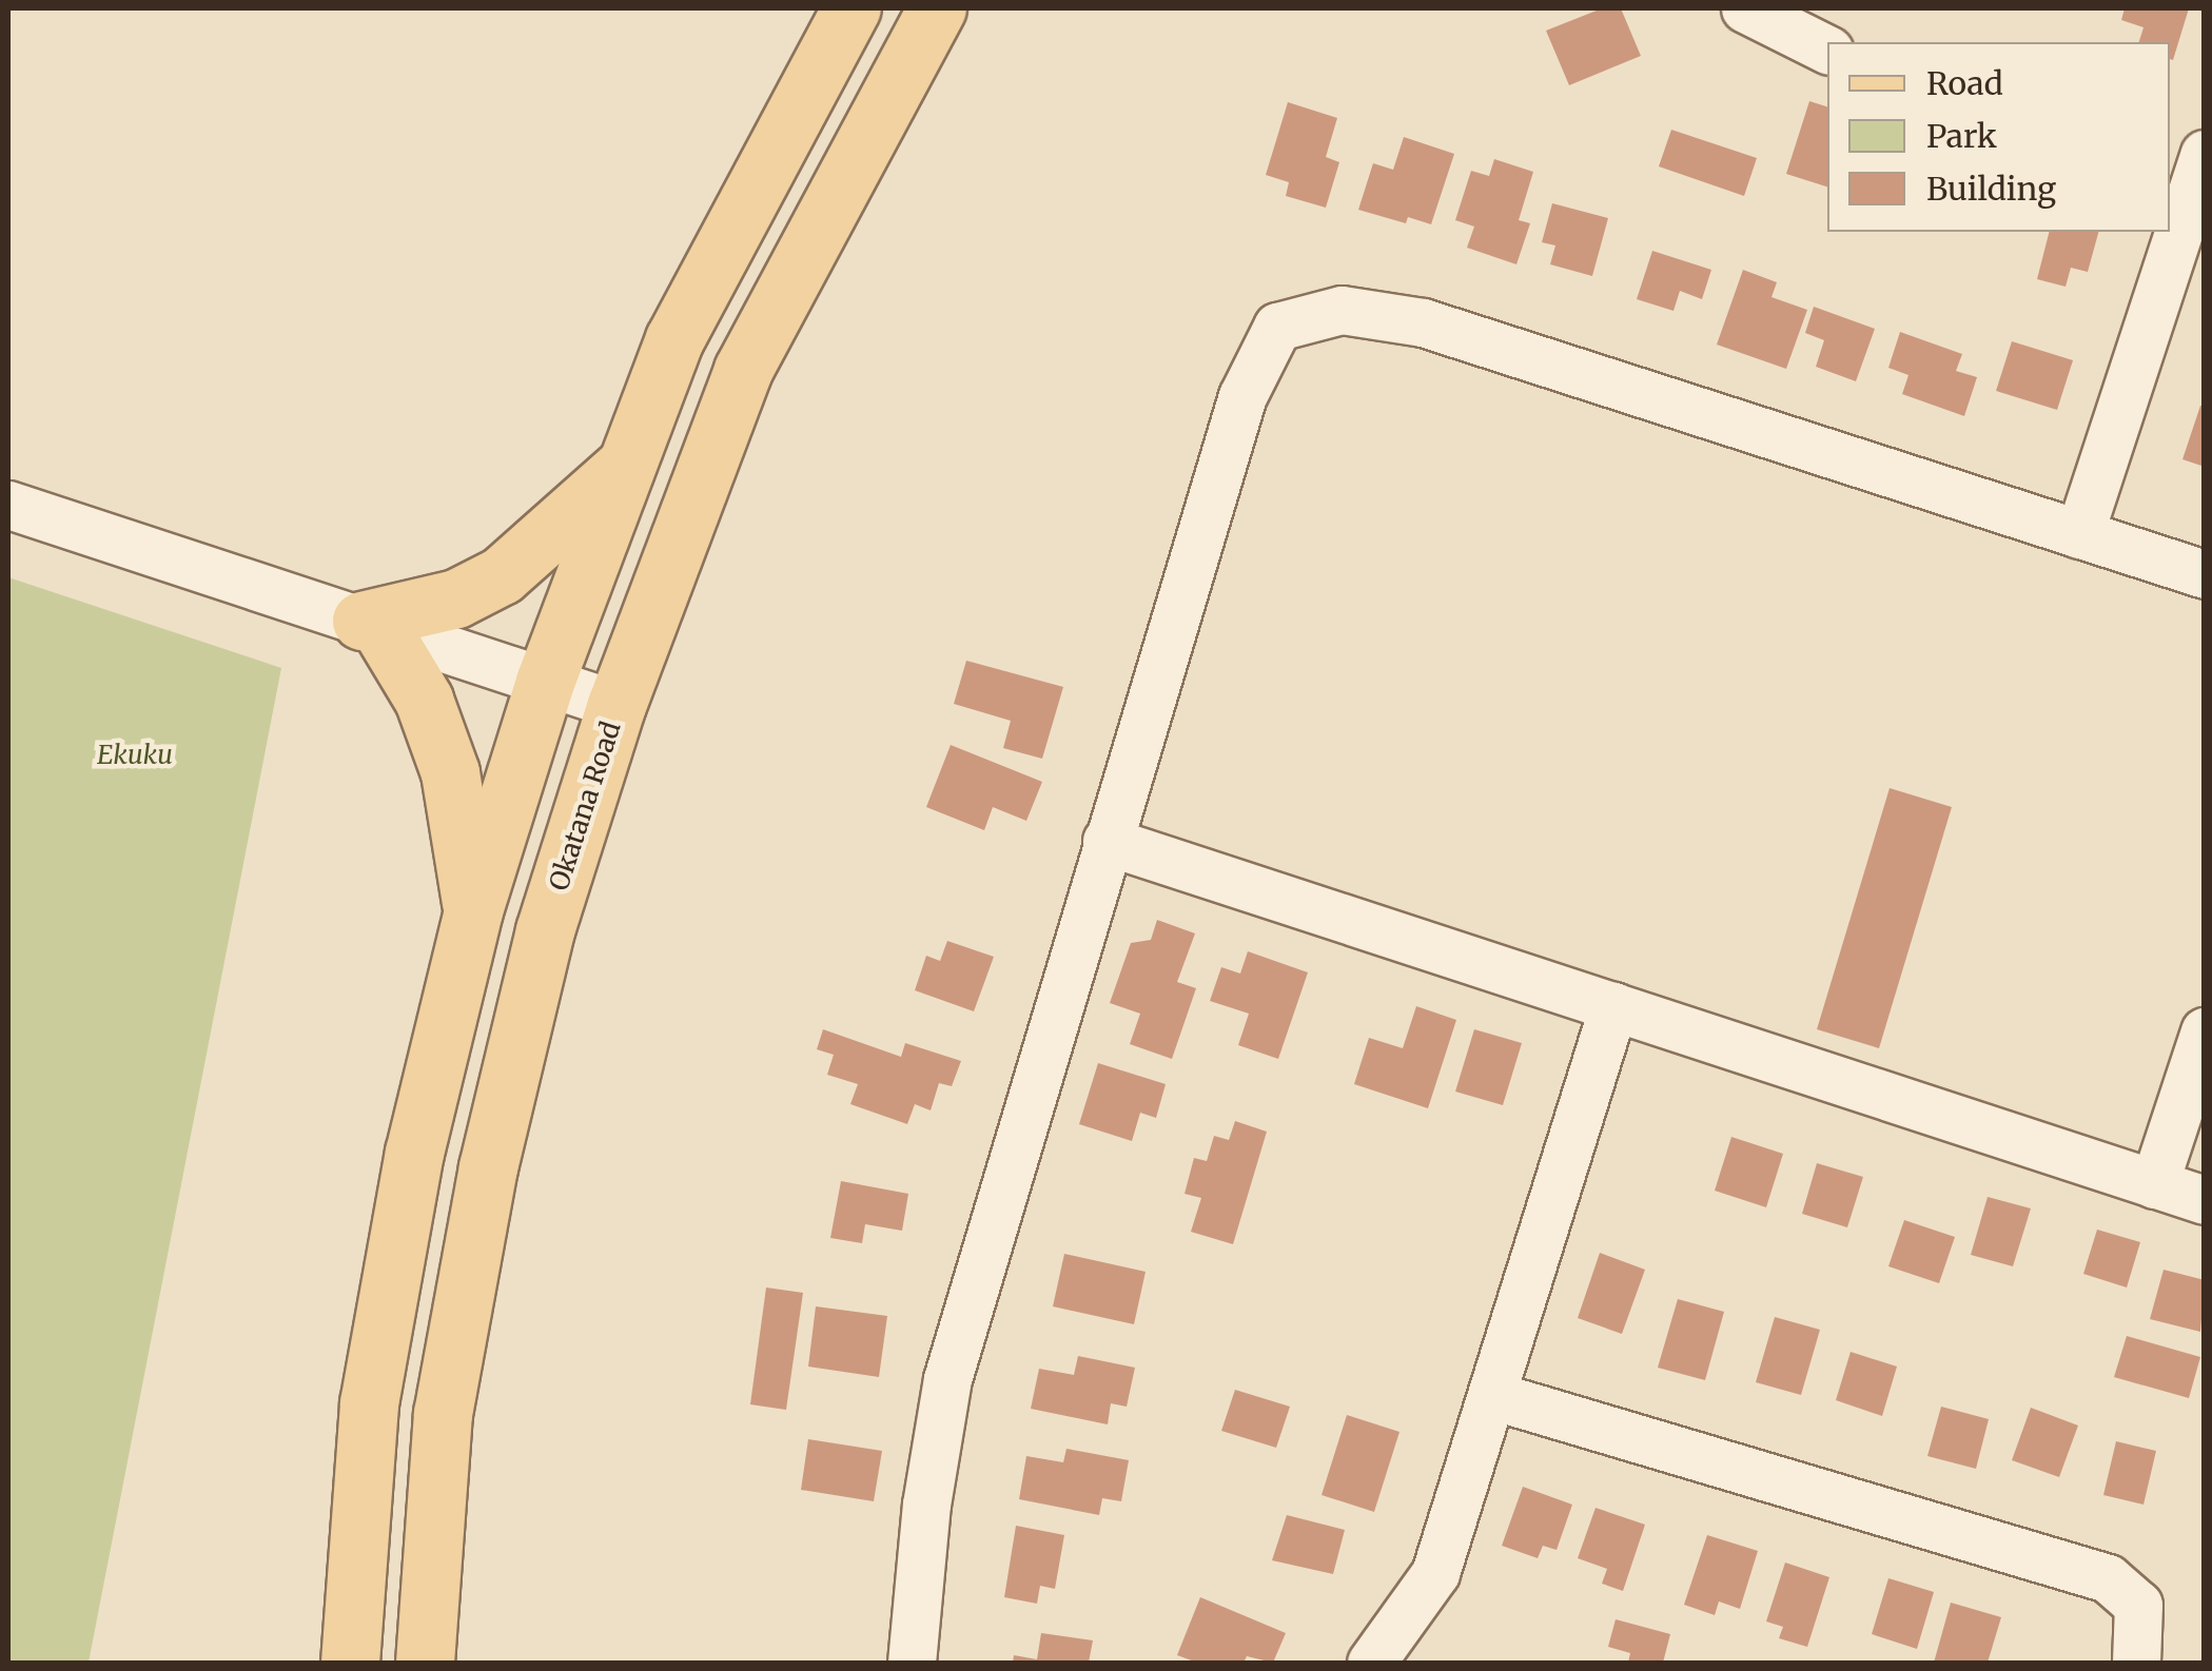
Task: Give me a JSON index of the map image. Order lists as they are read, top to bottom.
{
  "streets": {
    "main road": ["Okatana Road"]
  },
  "parks": ["Ekuku"],
  "legend": ["Road", "Park", "Building"]
}
